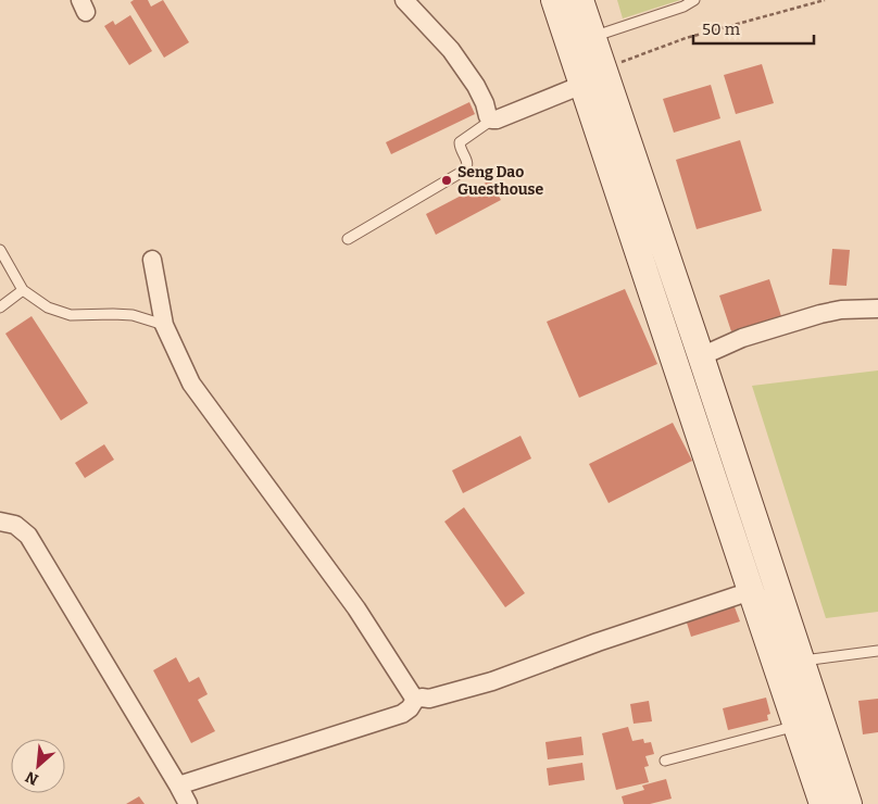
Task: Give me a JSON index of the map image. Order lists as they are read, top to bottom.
{
  "places": ["Seng Dao Guesthouse"],
  "scale_bar": "50 m",
  "north": "bottom left"
}
